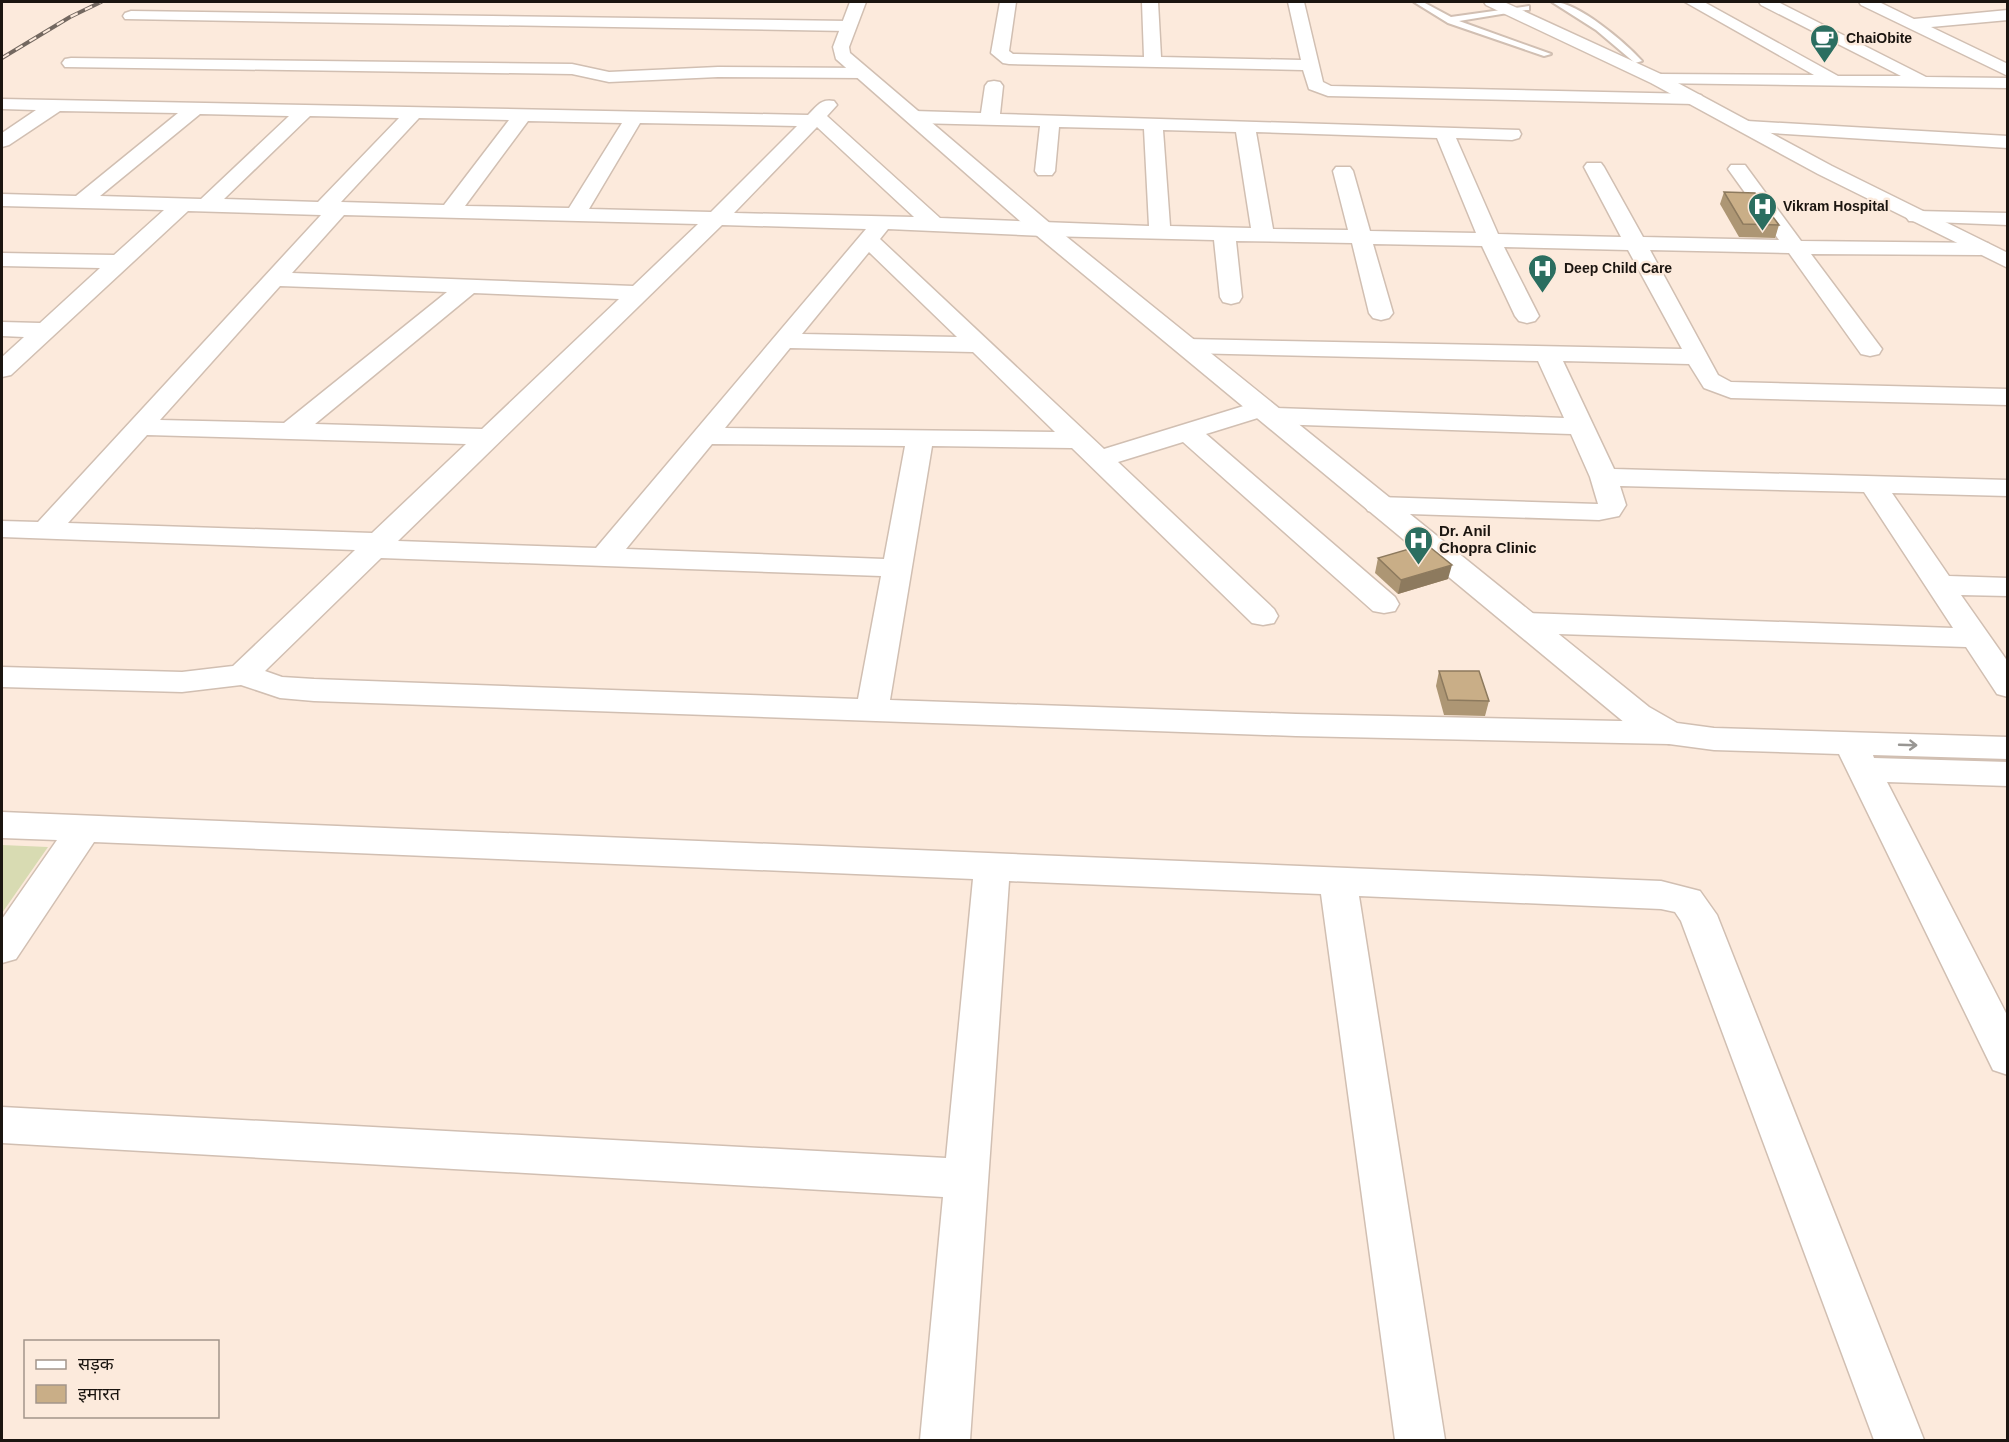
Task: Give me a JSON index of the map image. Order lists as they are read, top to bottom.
{
  "places": {
    "cafe": ["ChaiObite"],
    "hospital": ["Vikram Hospital", "Deep Child Care", "Dr. Anil Chopra Clinic"]
  },
  "legend": ["सड़क", "इमारत"]
}
